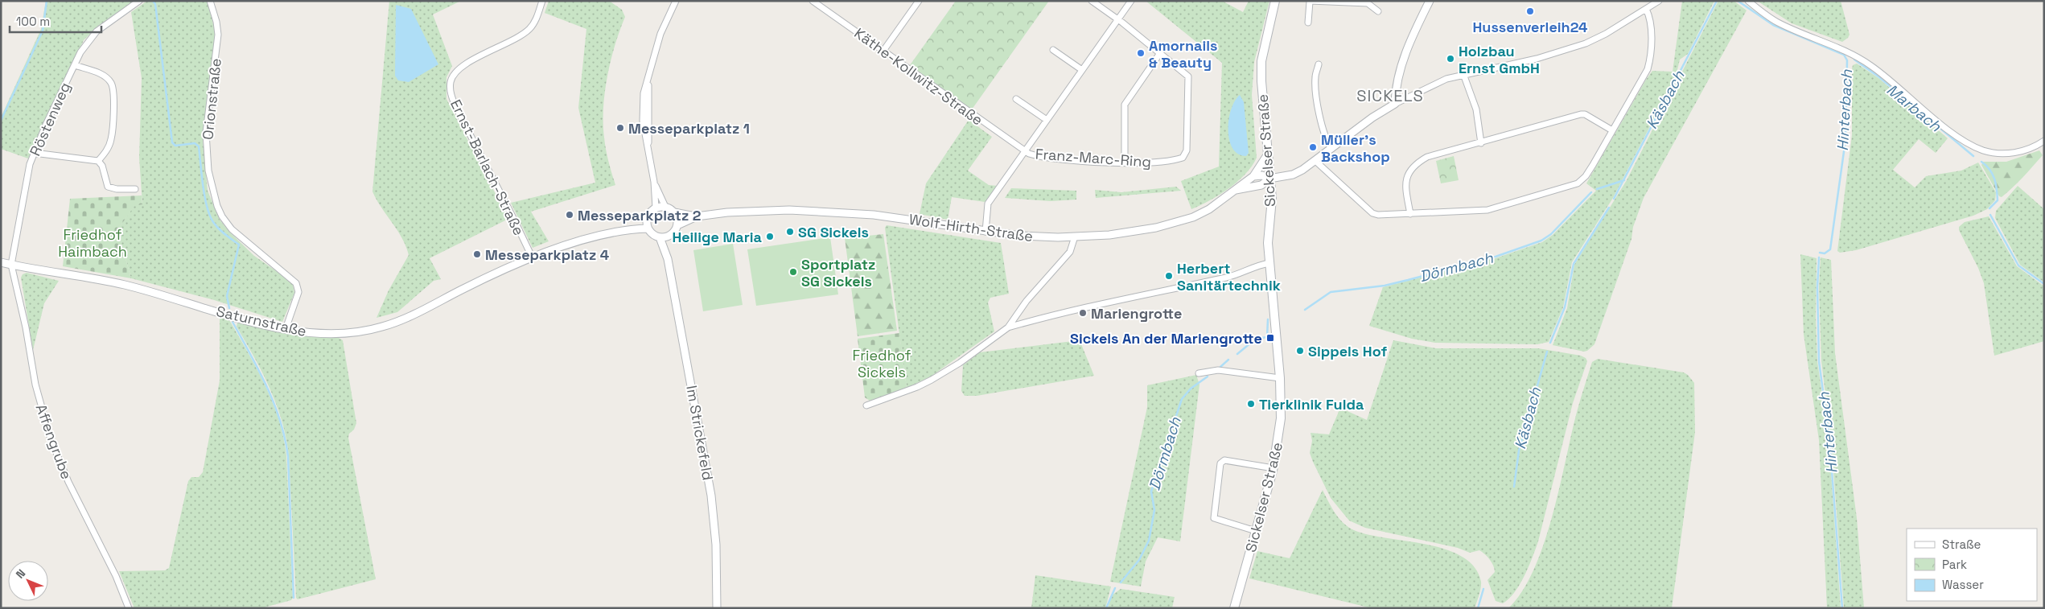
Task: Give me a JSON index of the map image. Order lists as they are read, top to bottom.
{
  "streets": {
    "main road": ["Sickelser Straße"],
    "street": [
      "Käthe-Kollwitz-Straße",
      "Orionstraße",
      "Röstenweg",
      "Franz-Marc-Ring",
      "Ernst-Barlach-Straße",
      "Wolf-Hirth-Straße",
      "Saturnstraße",
      "Im Strickefeld",
      "Affengrube"
    ]
  },
  "crossings": [
    ["Käthe-Kollwitz-Straße", "Franz-Marc-Ring"],
    ["Orionstraße", "Saturnstraße"],
    ["Röstenweg", "Saturnstraße"],
    ["Röstenweg", "Affengrube"],
    ["Sickelser Straße", "Wolf-Hirth-Straße"],
    ["Ernst-Barlach-Straße", "Saturnstraße"],
    ["Wolf-Hirth-Straße", "Saturnstraße"],
    ["Wolf-Hirth-Straße", "Im Strickefeld"],
    ["Saturnstraße", "Im Strickefeld"],
    ["Saturnstraße", "Affengrube"]
  ],
  "districts": ["SICKELS"],
  "water": [
    "Käsbach",
    "Marbach",
    "Hinterbach",
    "Dörmbach"
  ],
  "parks": ["Friedhof Haimbach", "Friedhof Sickels"],
  "places": {
    "other": [
      "Hussenverleih24",
      "Amornails & Beauty",
      "Holzbau Ernst GmbH",
      "Messeparkplatz 1",
      "Müller's Backshop",
      "Messeparkplatz 2",
      "SG Sickels",
      "Heilige Maria",
      "Messeparkplatz 4",
      "Sportplatz SG Sickels",
      "Herbert Sanitärtechnik",
      "Mariengrotte",
      "Sippels Hof",
      "Tierklinik Fulda"
    ],
    "transit": ["Sickels An der Mariengrotte"]
  },
  "legend": ["Straße", "Park", "Wasser"],
  "scale_bar": "100 m",
  "north": "top left"
}
